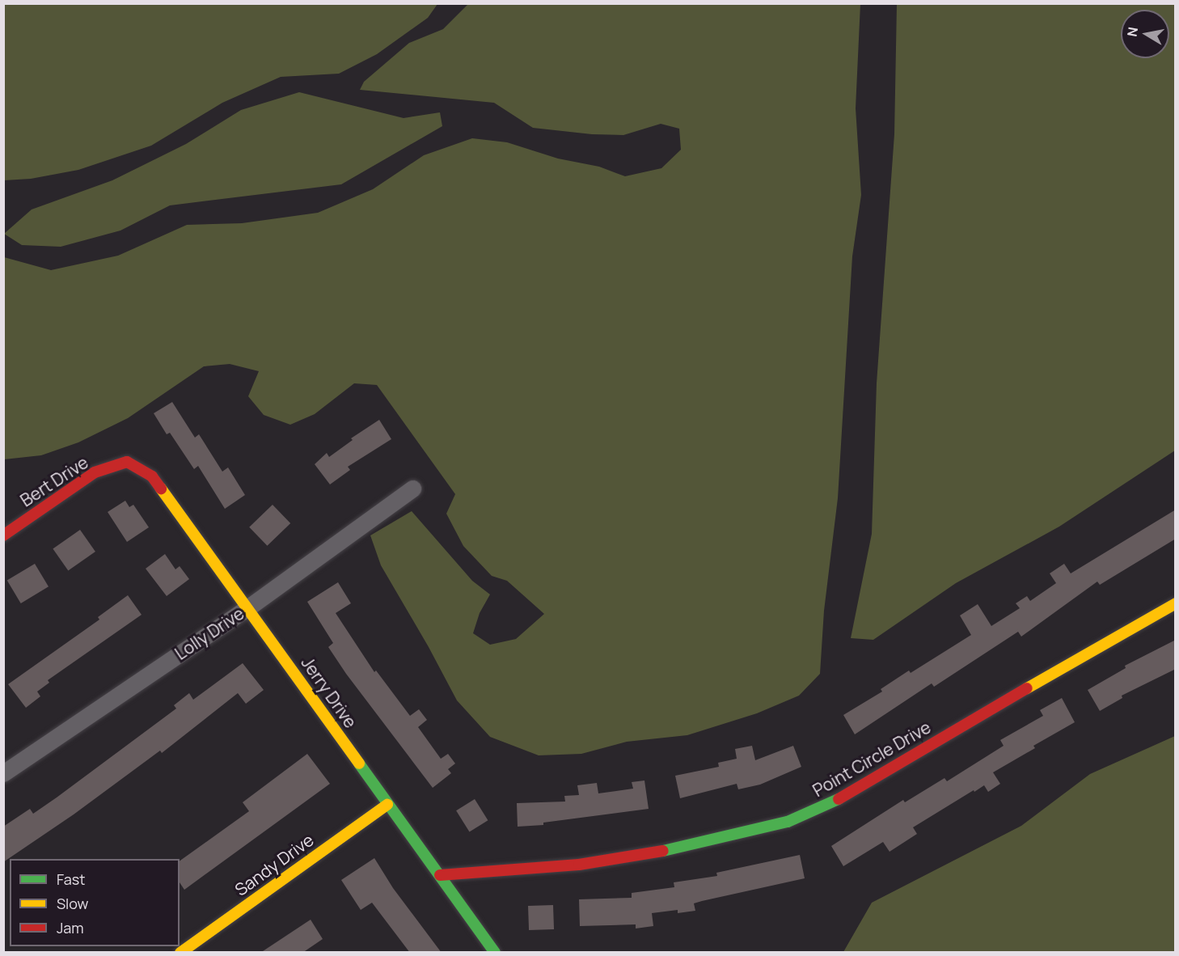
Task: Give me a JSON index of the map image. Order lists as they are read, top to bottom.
{
  "streets": {
    "street": [
      "Bert Drive",
      "Lolly Drive",
      "Jerry Drive",
      "Point Circle Drive",
      "Sandy Drive"
    ]
  },
  "crossings": [
    ["Bert Drive", "Jerry Drive"],
    ["Lolly Drive", "Jerry Drive"],
    ["Jerry Drive", "Point Circle Drive"],
    ["Jerry Drive", "Sandy Drive"]
  ],
  "legend": ["Fast", "Slow", "Jam"],
  "north": "left"
}
